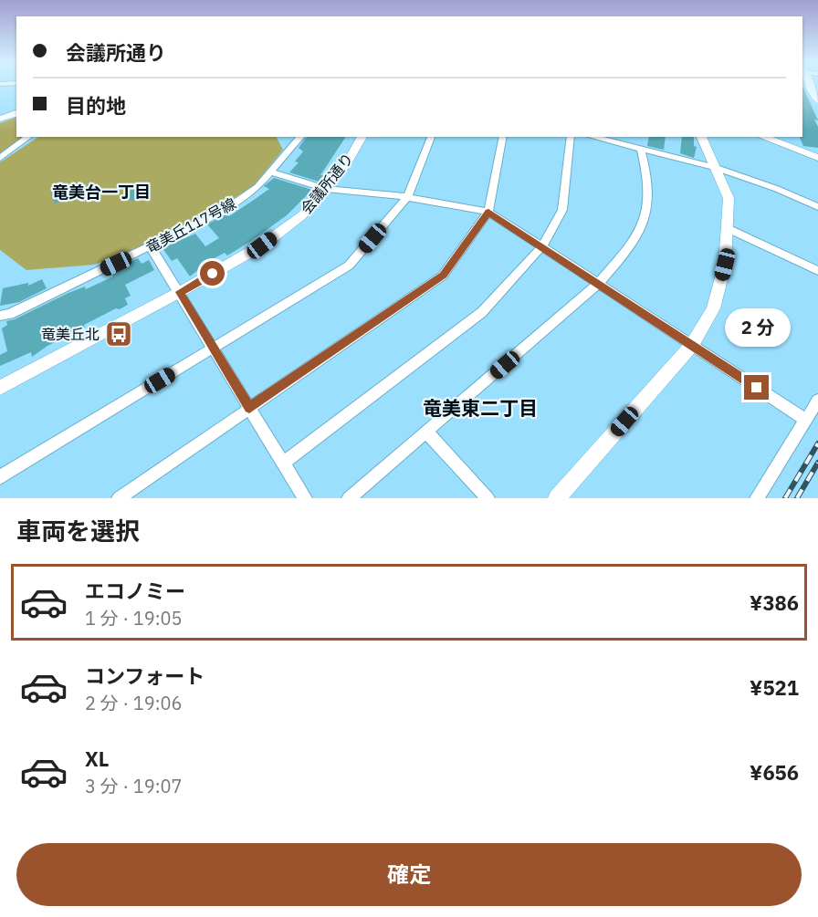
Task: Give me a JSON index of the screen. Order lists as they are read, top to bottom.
{
  "streets": {
    "street": ["会議所通り", "竜美丘117号線"]
  },
  "districts": ["竜美台一丁目", "竜美東二丁目"],
  "places": {
    "bus stop": ["竜美丘北"]
  },
  "page": {
    "banner": ["会議所通り", "目的地"],
    "bubble": "2 分",
    "heading": "車両を選択",
    "list": [
      {
        "name": "エコノミー",
        "note": "1 分 · 19:05",
        "value": "¥386"
      },
      {
        "name": "コンフォート",
        "note": "2 分 · 19:06",
        "value": "¥521"
      },
      {
        "name": "XL",
        "note": "3 分 · 19:07",
        "value": "¥656"
      }
    ],
    "buttons": "確定"
  }
}
